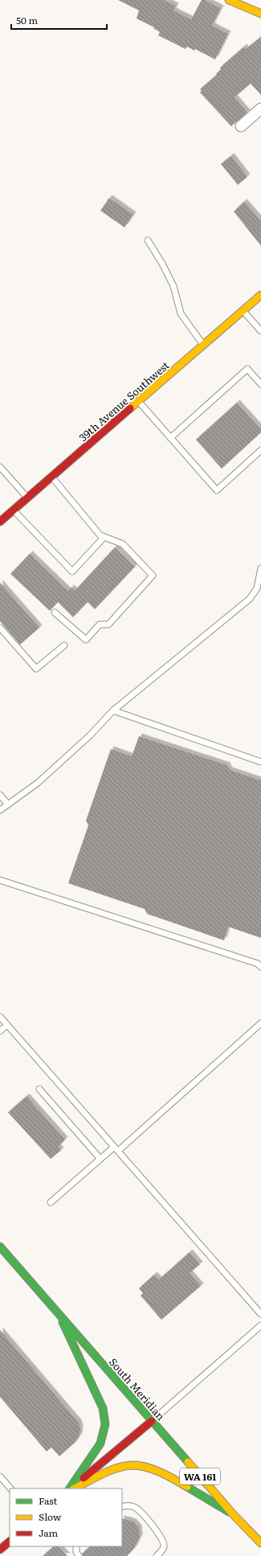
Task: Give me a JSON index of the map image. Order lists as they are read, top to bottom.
{
  "streets": {
    "main road": ["39th Avenue Southwest", "South Meridian", "WA 161"]
  },
  "legend": ["Fast", "Slow", "Jam"],
  "scale_bar": "50 m"
}
